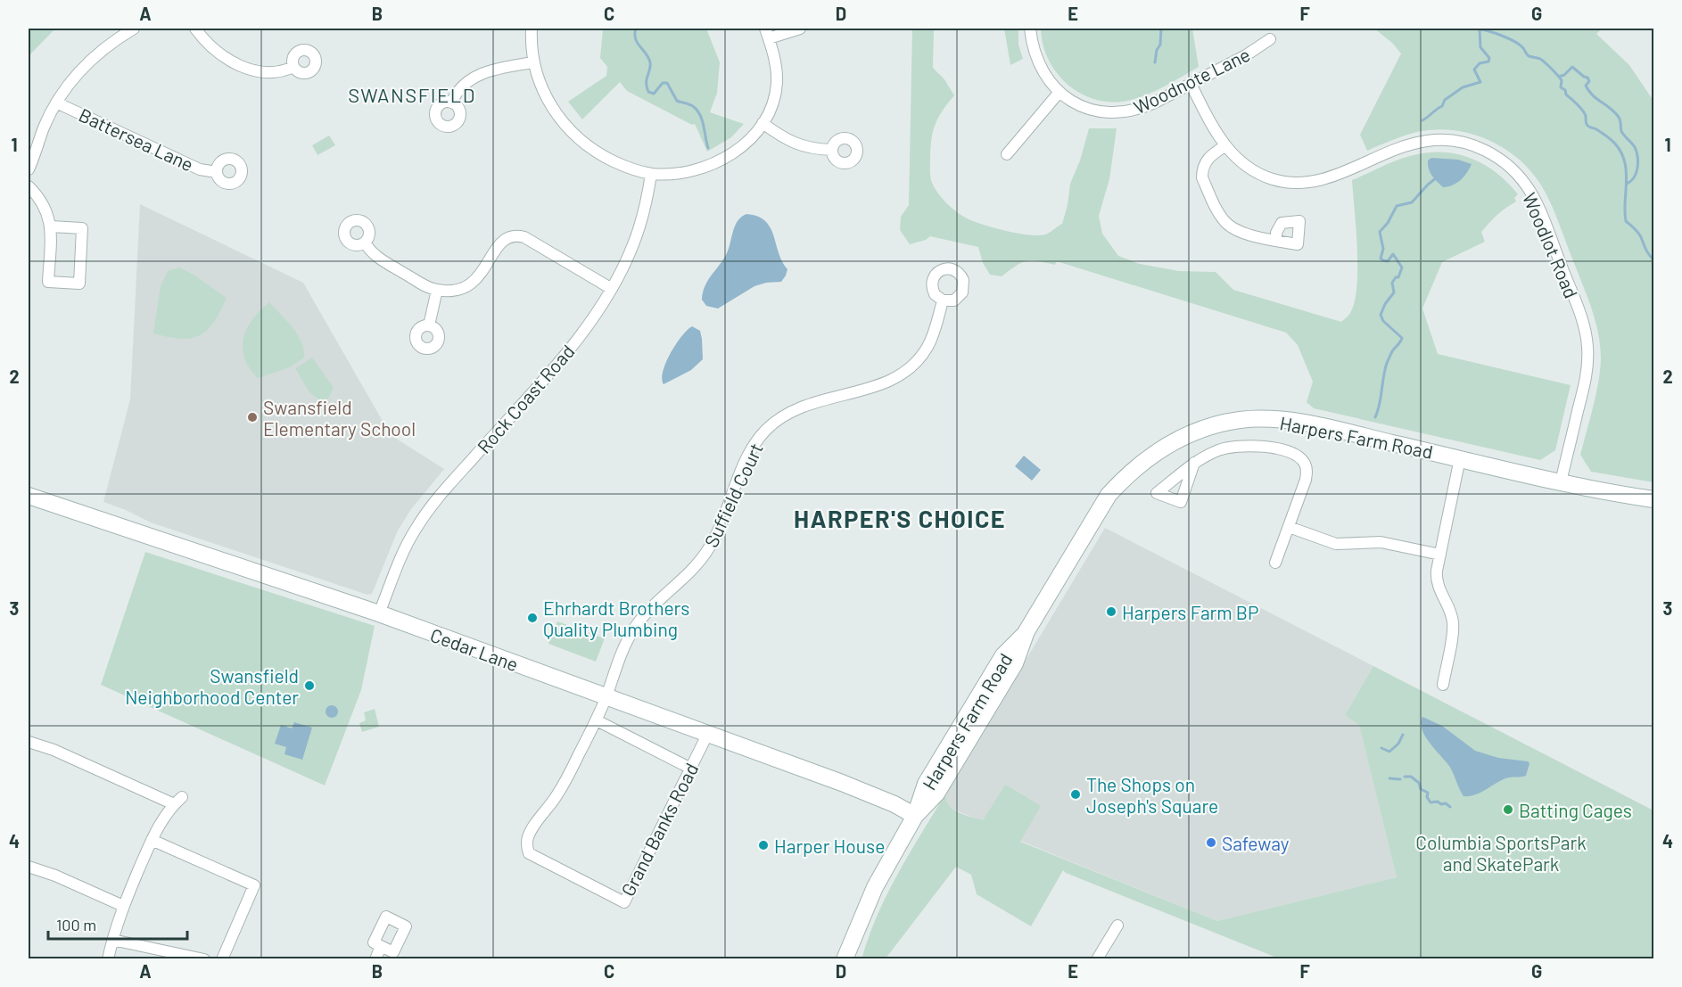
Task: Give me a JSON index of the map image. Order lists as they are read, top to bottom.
{
  "streets": {
    "main road": ["Harpers Farm Road", "Cedar Lane"],
    "street": [
      "Woodnote Lane",
      "Battersea Lane",
      "Woodlot Road",
      "Rock Coast Road",
      "Suffield Court",
      "Grand Banks Road"
    ]
  },
  "crossings": [
    ["Woodnote Lane", "Woodlot Road"],
    ["Woodlot Road", "Harpers Farm Road"],
    ["Rock Coast Road", "Cedar Lane"],
    ["Harpers Farm Road", "Cedar Lane"],
    ["Suffield Court", "Cedar Lane"],
    ["Suffield Court", "Grand Banks Road"],
    ["Cedar Lane", "Grand Banks Road"]
  ],
  "districts": ["SWANSFIELD", "HARPER'S CHOICE"],
  "parks": ["Columbia SportsPark and SkatePark"],
  "places": [
    "Swansfield Elementary School",
    "Harpers Farm BP",
    "Ehrhardt Brothers Quality Plumbing",
    "Swansfield Neighborhood Center",
    "The Shops on Joseph's Square",
    "Batting Cages",
    "Safeway",
    "Harper House"
  ],
  "scale_bar": "100 m",
  "grid": {
    "columns": [
      "A",
      "B",
      "C",
      "D",
      "E",
      "F",
      "G"
    ],
    "rows": [
      "1",
      "2",
      "3",
      "4"
    ]
  }
}
